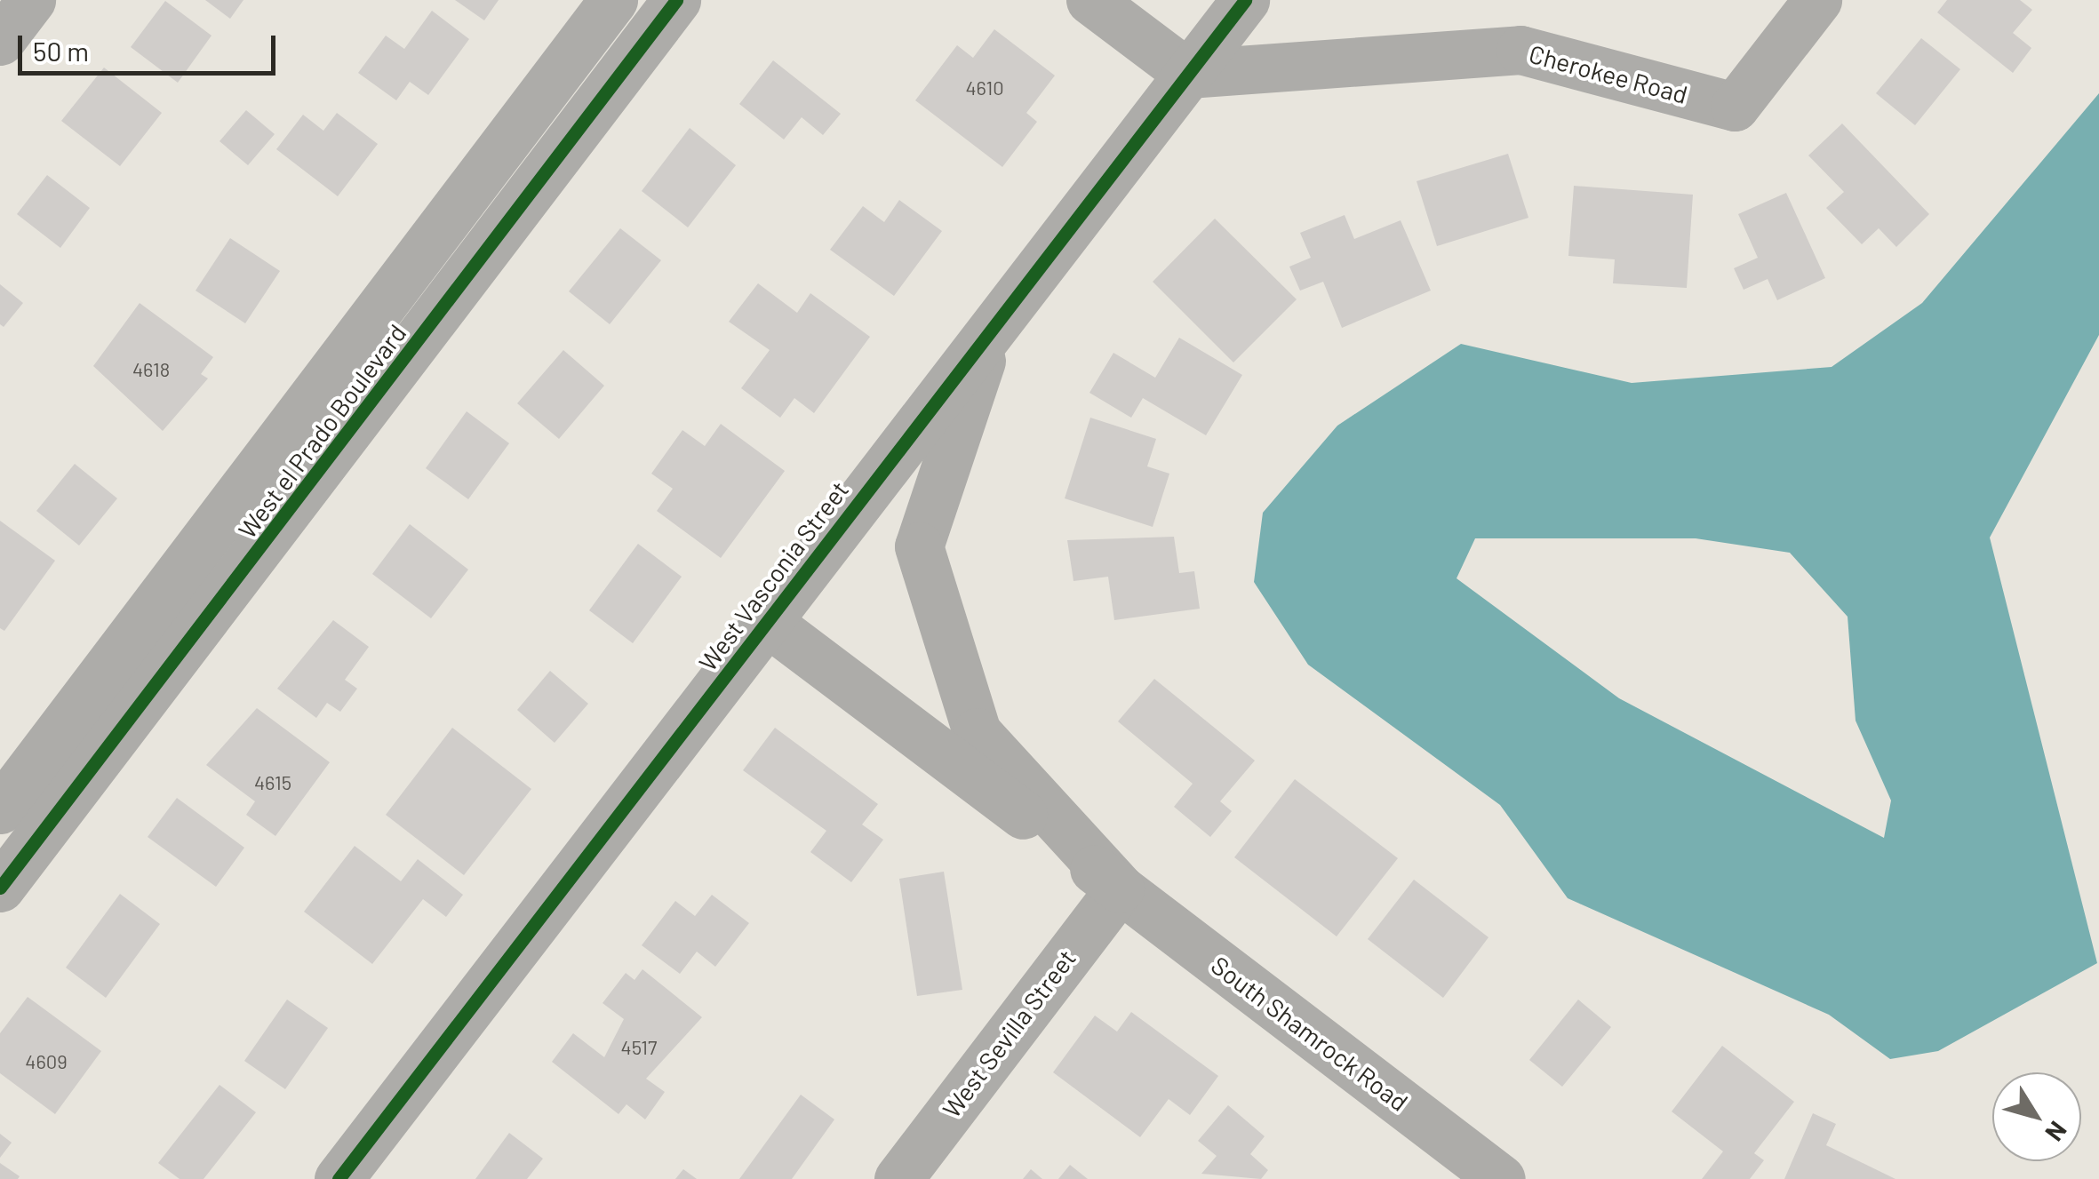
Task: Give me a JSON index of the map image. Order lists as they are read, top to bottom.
{
  "streets": {
    "street": [
      "Cherokee Road",
      "West el Prado Boulevard",
      "West Vasconia Street",
      "West Sevilla Street",
      "South Shamrock Road"
    ]
  },
  "crossings": [
    ["Cherokee Road", "West Vasconia Street"],
    ["West Vasconia Street", "South Shamrock Road"],
    ["West Sevilla Street", "South Shamrock Road"]
  ],
  "house_numbers": [
    "4610",
    "4618",
    "4615",
    "4517",
    "4609"
  ],
  "scale_bar": "50 m",
  "north": "bottom right"
}
